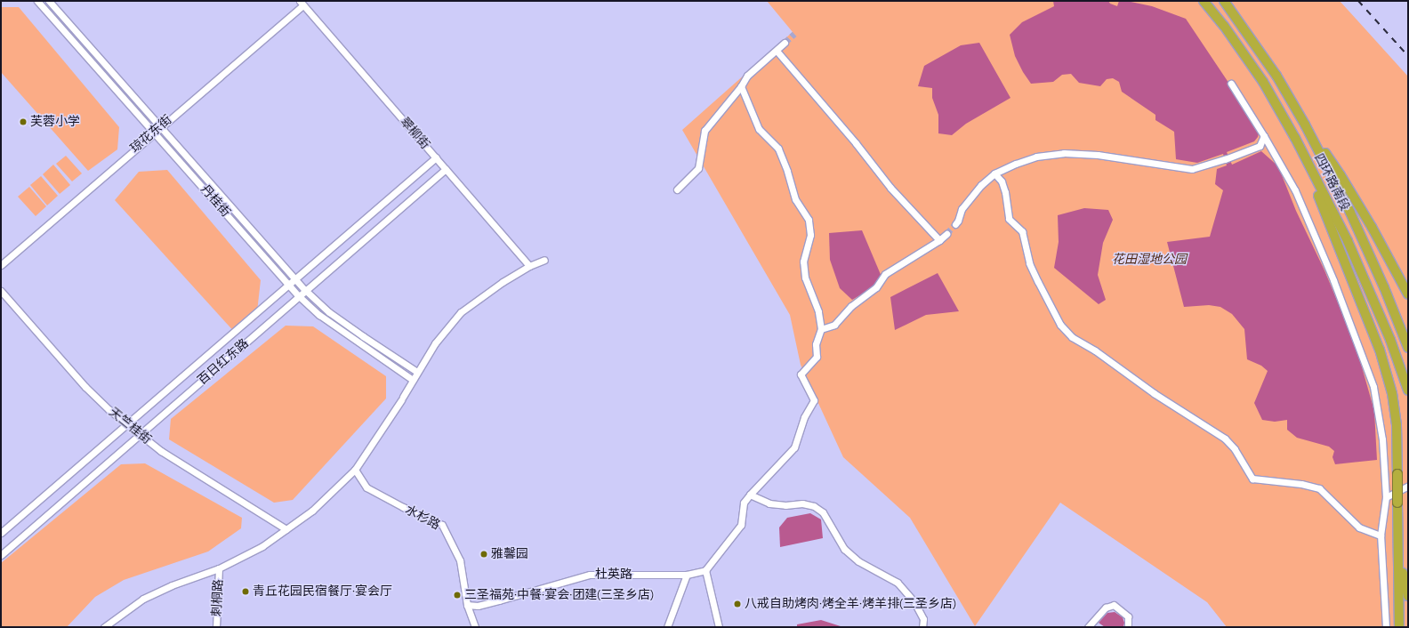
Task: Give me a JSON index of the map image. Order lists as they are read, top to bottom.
{
  "streets": {
    "highway": ["四环路南段"],
    "street": [
      "翠柳街",
      "琼花东街",
      "丹桂街",
      "百日红东路",
      "天竺桂街",
      "水杉路",
      "杜英路",
      "刺桐路"
    ]
  },
  "crossings": [
    ["翠柳街", "琼花东街"],
    ["翠柳街", "百日红东路"],
    ["琼花东街", "丹桂街"],
    ["丹桂街", "百日红东路"],
    ["百日红东路", "天竺桂街"],
    ["水杉路", "杜英路"]
  ],
  "parks": ["花田湿地公园"],
  "places": [
    "芙蓉小学",
    "雅馨园",
    "青丘花园民宿餐厅·宴会厅",
    "三圣福苑·中餐·宴会·团建(三圣乡店)",
    "八戒自助烤肉·烤全羊·烤羊排(三圣乡店)"
  ]
}
